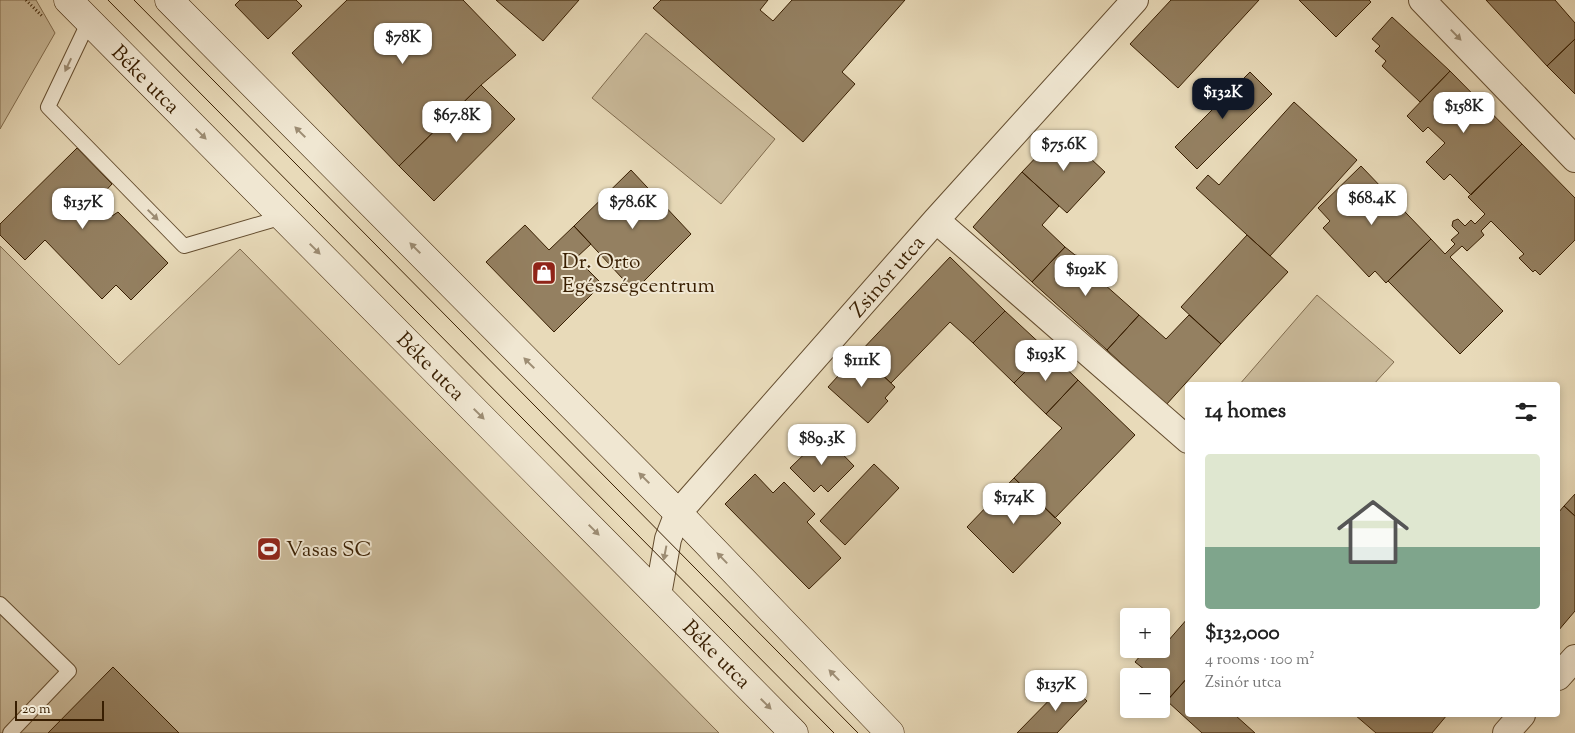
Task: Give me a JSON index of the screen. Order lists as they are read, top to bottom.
{
  "streets": {
    "main road": ["Béke utca"],
    "street": ["Zsinór utca"]
  },
  "crossings": [
    ["Béke utca", "Zsinór utca"]
  ],
  "places": {
    "shop": ["Dr. Orto Egészségcentrum"],
    "sports": ["Vasas SC"]
  },
  "scale_bar": "20 m",
  "page": {
    "price": [
      "$78K",
      "$132K",
      "$158K",
      "$67.8K",
      "$75.6K",
      "$68.4K",
      "$137K",
      "$78.6K",
      "$192K",
      "$193K",
      "$111K",
      "$89.3K",
      "$174K",
      "$137K"
    ],
    "heading": "14 homes",
    "list": [
      {
        "name": "$132,000",
        "note": "4 rooms · 100 m² · Zsinór utca"
      }
    ],
    "map_buttons": ["+", "−"],
    "scale": "20 m"
  }
}
